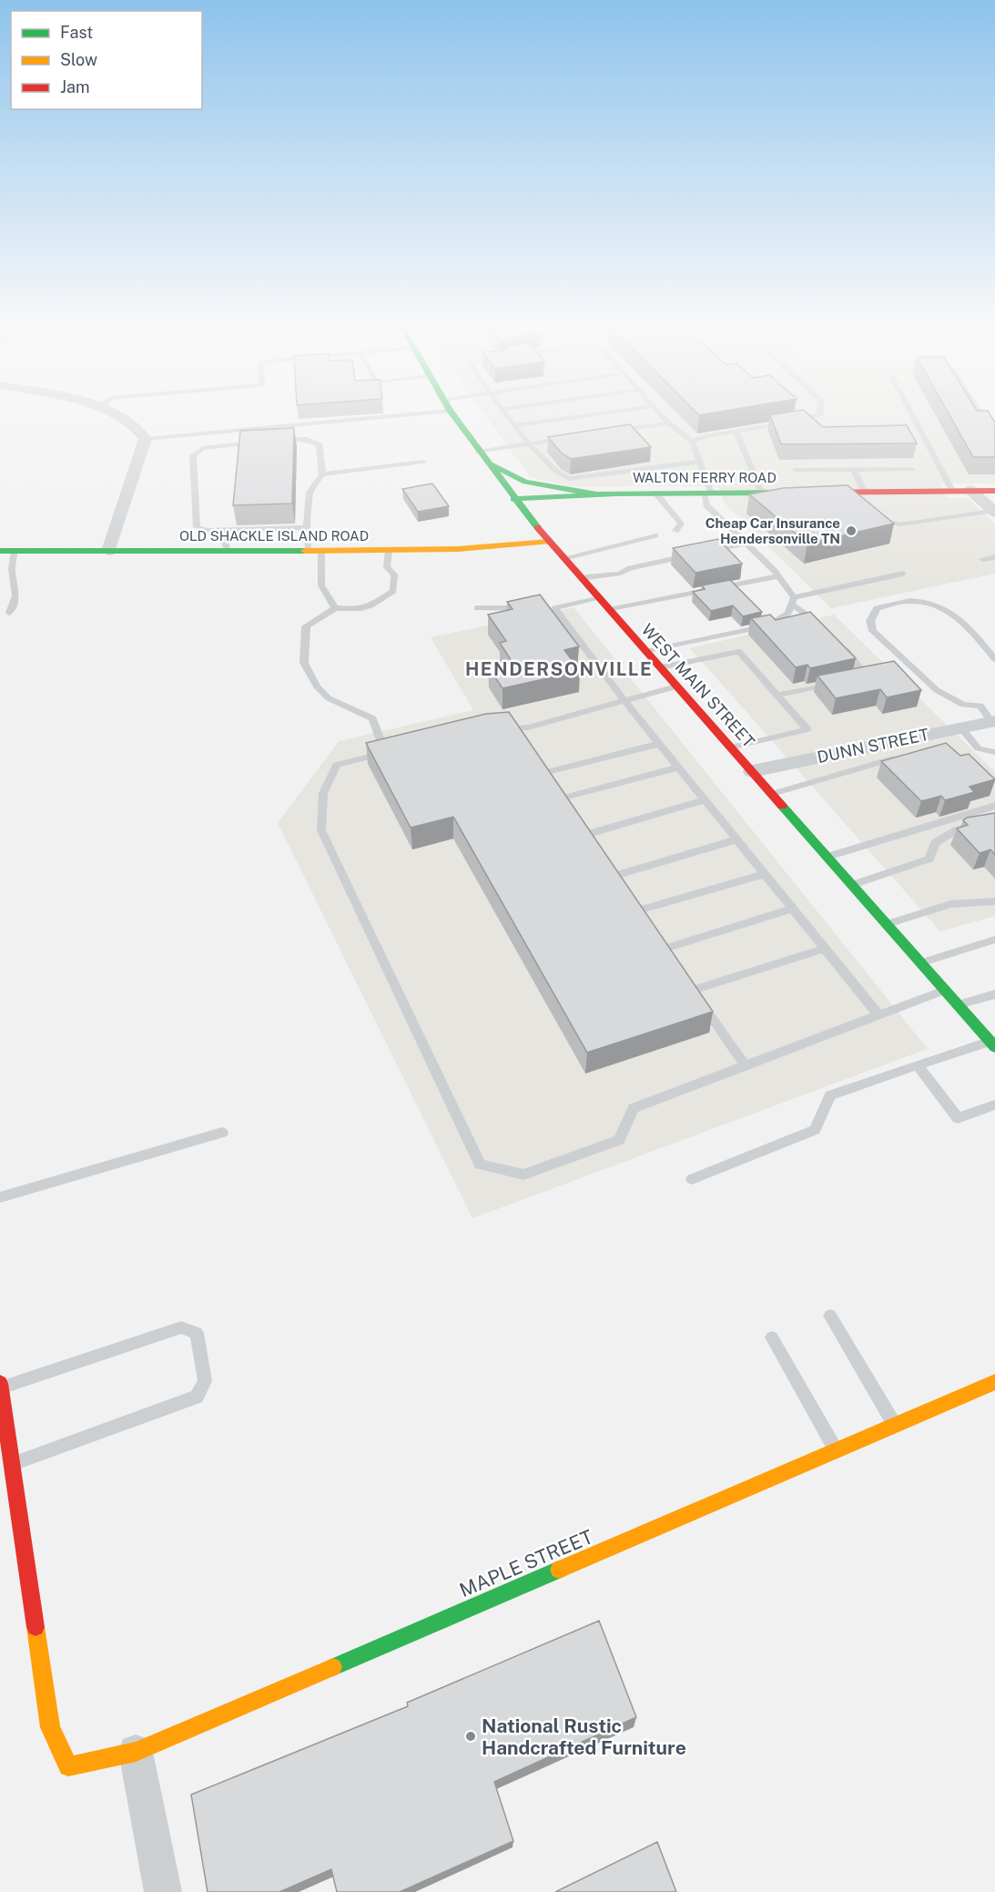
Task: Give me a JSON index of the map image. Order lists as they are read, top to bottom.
{
  "streets": {
    "street": [
      "WALTON FERRY ROAD",
      "OLD SHACKLE ISLAND ROAD",
      "WEST MAIN STREET",
      "DUNN STREET",
      "MAPLE STREET"
    ]
  },
  "crossings": [
    ["WALTON FERRY ROAD", "WEST MAIN STREET"],
    ["OLD SHACKLE ISLAND ROAD", "WEST MAIN STREET"],
    ["WEST MAIN STREET", "DUNN STREET"]
  ],
  "districts": ["HENDERSONVILLE"],
  "places": ["Cheap Car Insurance Hendersonville TN", "National Rustic Handcrafted Furniture"],
  "legend": ["Fast", "Slow", "Jam"]
}
